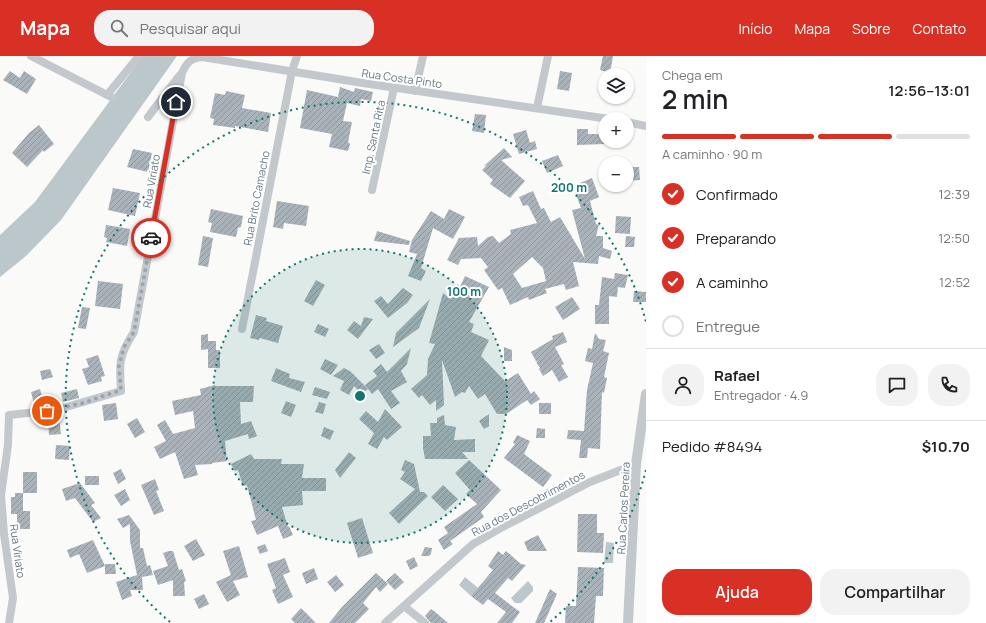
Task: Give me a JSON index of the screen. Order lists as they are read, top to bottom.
{
  "streets": {
    "street": [
      "Rua Costa Pinto",
      "Imp. Santa Rita",
      "Rua Viriato",
      "Rua Brito Camacho",
      "Rua dos Descobrimentos",
      "Rua Carlos Pereira"
    ]
  },
  "crossings": [
    ["Rua Costa Pinto", "Imp. Santa Rita"],
    ["Rua Costa Pinto", "Rua Viriato"],
    ["Rua Costa Pinto", "Rua Brito Camacho"],
    ["Rua dos Descobrimentos", "Rua Carlos Pereira"]
  ],
  "page": {
    "header": "Mapa",
    "search": "Pesquisar aqui",
    "nav": [
      "Início",
      "Mapa",
      "Sobre",
      "Contato"
    ],
    "heading": ["2 min", "Chega em", "12:56–13:01"],
    "panel": [
      "Rafael",
      "Entregador · 4.9",
      "Pedido #8494",
      "$10.70"
    ],
    "map_buttons": ["+", "−"],
    "bar": "A caminho · 90 m",
    "list": [
      ["Confirmado", "12:39"],
      ["Preparando", "12:50"],
      ["A caminho", "12:52"],
      "Entregue"
    ],
    "buttons": ["Ajuda", "Compartilhar"]
  },
  "rings": ["200 m", "100 m"]
}
